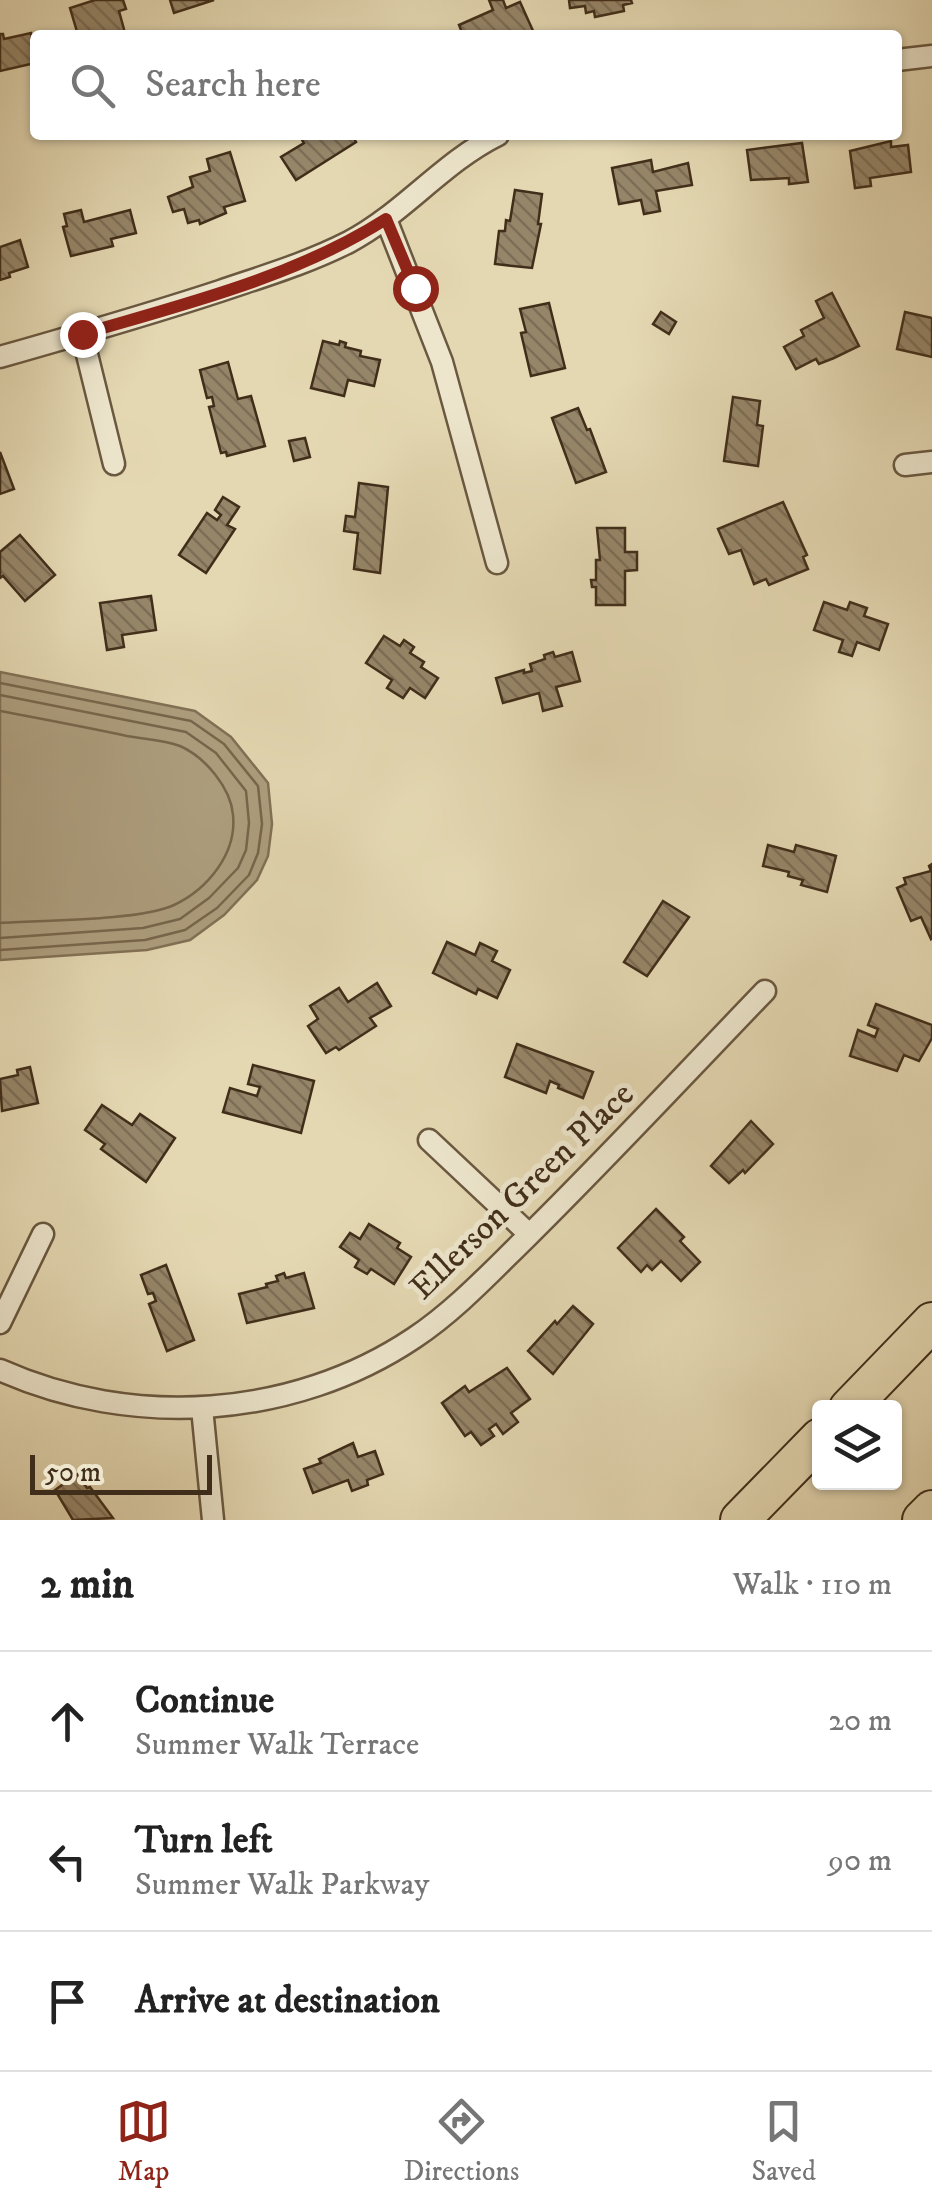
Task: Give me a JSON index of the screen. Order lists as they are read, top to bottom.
{
  "streets": {
    "street": ["Ellerson Green Place"]
  },
  "scale_bar": "50 m",
  "page": {
    "search": "Search here",
    "scale": "50 m",
    "heading": ["2 min", "Walk · 110 m"],
    "list": [
      ["Continue", "Summer Walk Terrace", "20 m"],
      ["Turn left", "Summer Walk Parkway", "90 m"],
      "Arrive at destination"
    ],
    "nav": ["Map", "Directions", "Saved"]
  }
}
